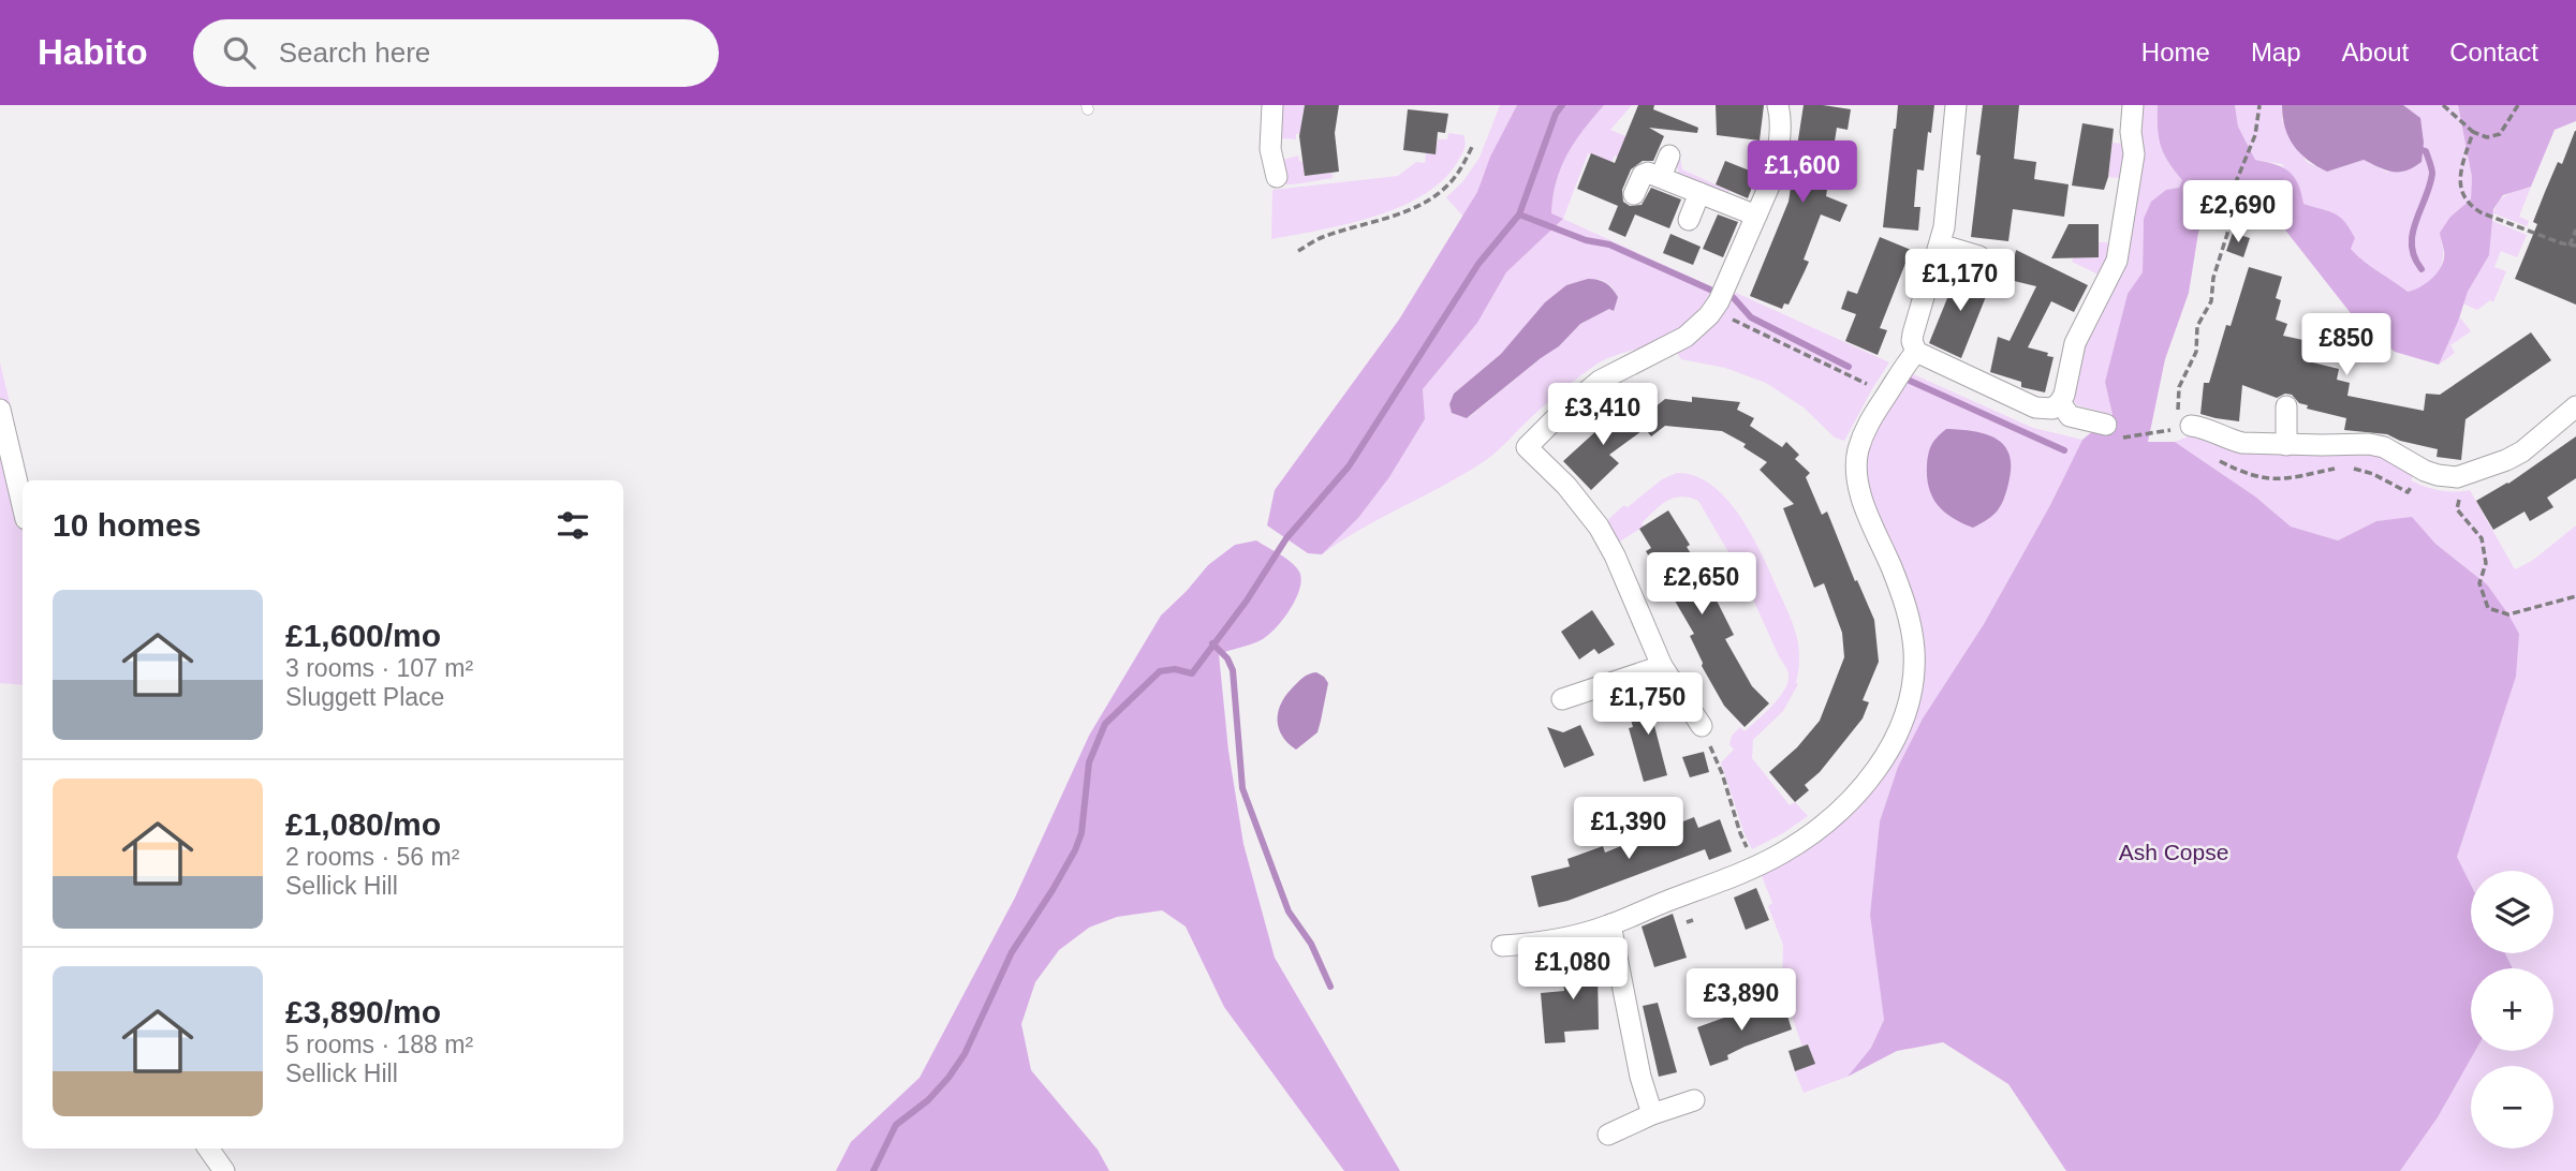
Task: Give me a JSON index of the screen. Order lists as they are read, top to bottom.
{
  "parks": ["Ash Copse"],
  "page": {
    "header": "Habito",
    "search": "Search here",
    "nav": [
      "Home",
      "Map",
      "About",
      "Contact"
    ],
    "price": [
      "£1,600",
      "£2,690",
      "£1,170",
      "£850",
      "£3,410",
      "£2,650",
      "£1,750",
      "£1,390",
      "£1,080",
      "£3,890"
    ],
    "heading": "10 homes",
    "list": [
      {
        "name": "£1,600/mo",
        "note": "3 rooms · 107 m² · Sluggett Place"
      },
      {
        "name": "£1,080/mo",
        "note": "2 rooms · 56 m² · Sellick Hill"
      },
      {
        "name": "£3,890/mo",
        "note": "5 rooms · 188 m² · Sellick Hill"
      }
    ],
    "map_buttons": ["+", "−"]
  }
}
